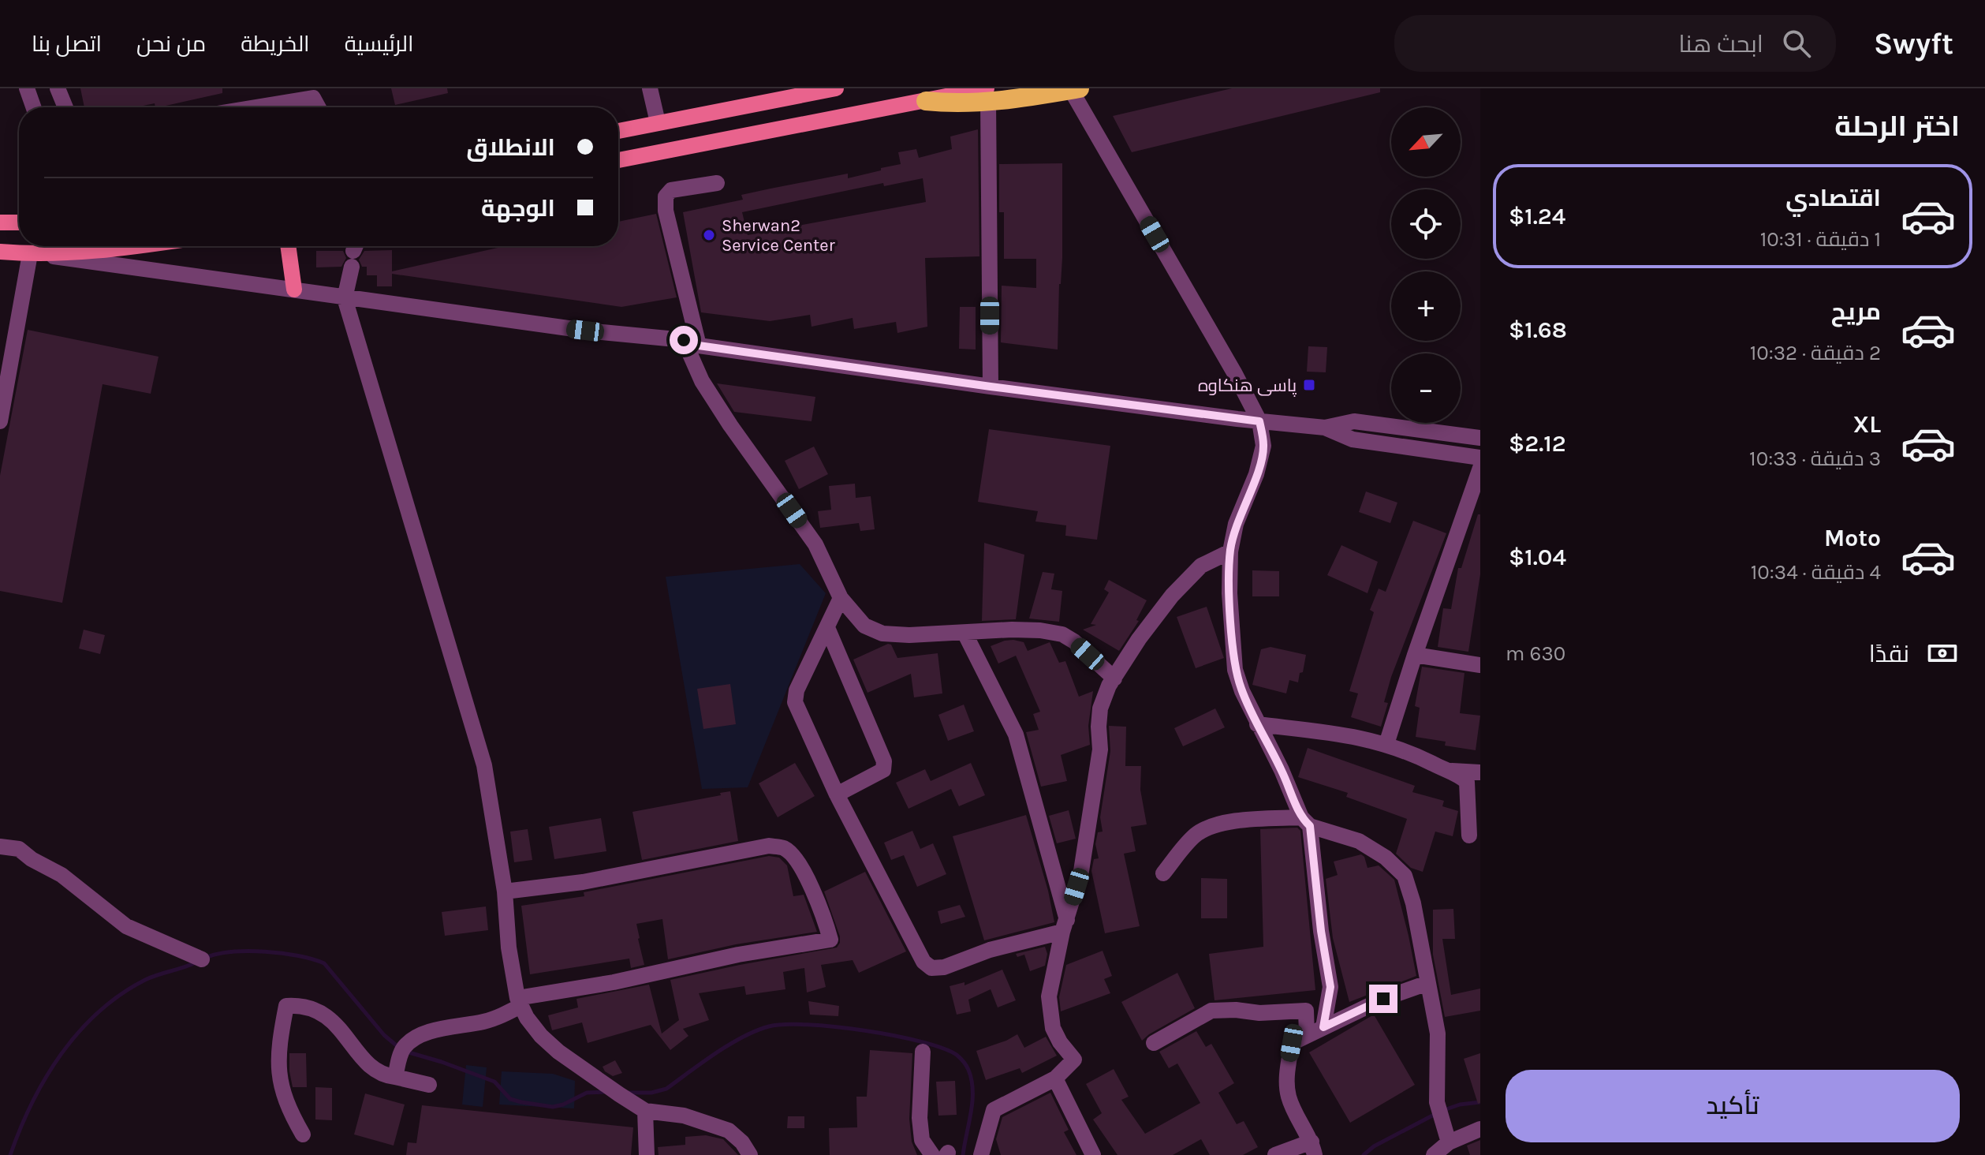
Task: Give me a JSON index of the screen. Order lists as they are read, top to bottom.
{
  "places": {
    "other": ["Sherwan2 Service Center"],
    "transit": ["پاسی هنكاوه‌"]
  },
  "north": "bottom left",
  "page": {
    "header": "Swyft",
    "search": "ابحث هنا",
    "nav": [
      "الرئيسية",
      "الخريطة",
      "من نحن",
      "اتصل بنا"
    ],
    "heading": "اختر الرحلة",
    "map_buttons": ["+", "−"],
    "banner": ["الانطلاق", "الوجهة"],
    "list": [
      {
        "name": "اقتصادي",
        "note": "1 دقيقة · 10:31",
        "value": "$1.24"
      },
      {
        "name": "مريح",
        "note": "2 دقيقة · 10:32",
        "value": "$1.68"
      },
      {
        "name": "XL",
        "note": "3 دقيقة · 10:33",
        "value": "$2.12"
      },
      {
        "name": "Moto",
        "note": "4 دقيقة · 10:34",
        "value": "$1.04"
      }
    ],
    "pay": ["نقدًا", "630 m"],
    "buttons": "تأكيد"
  }
}
